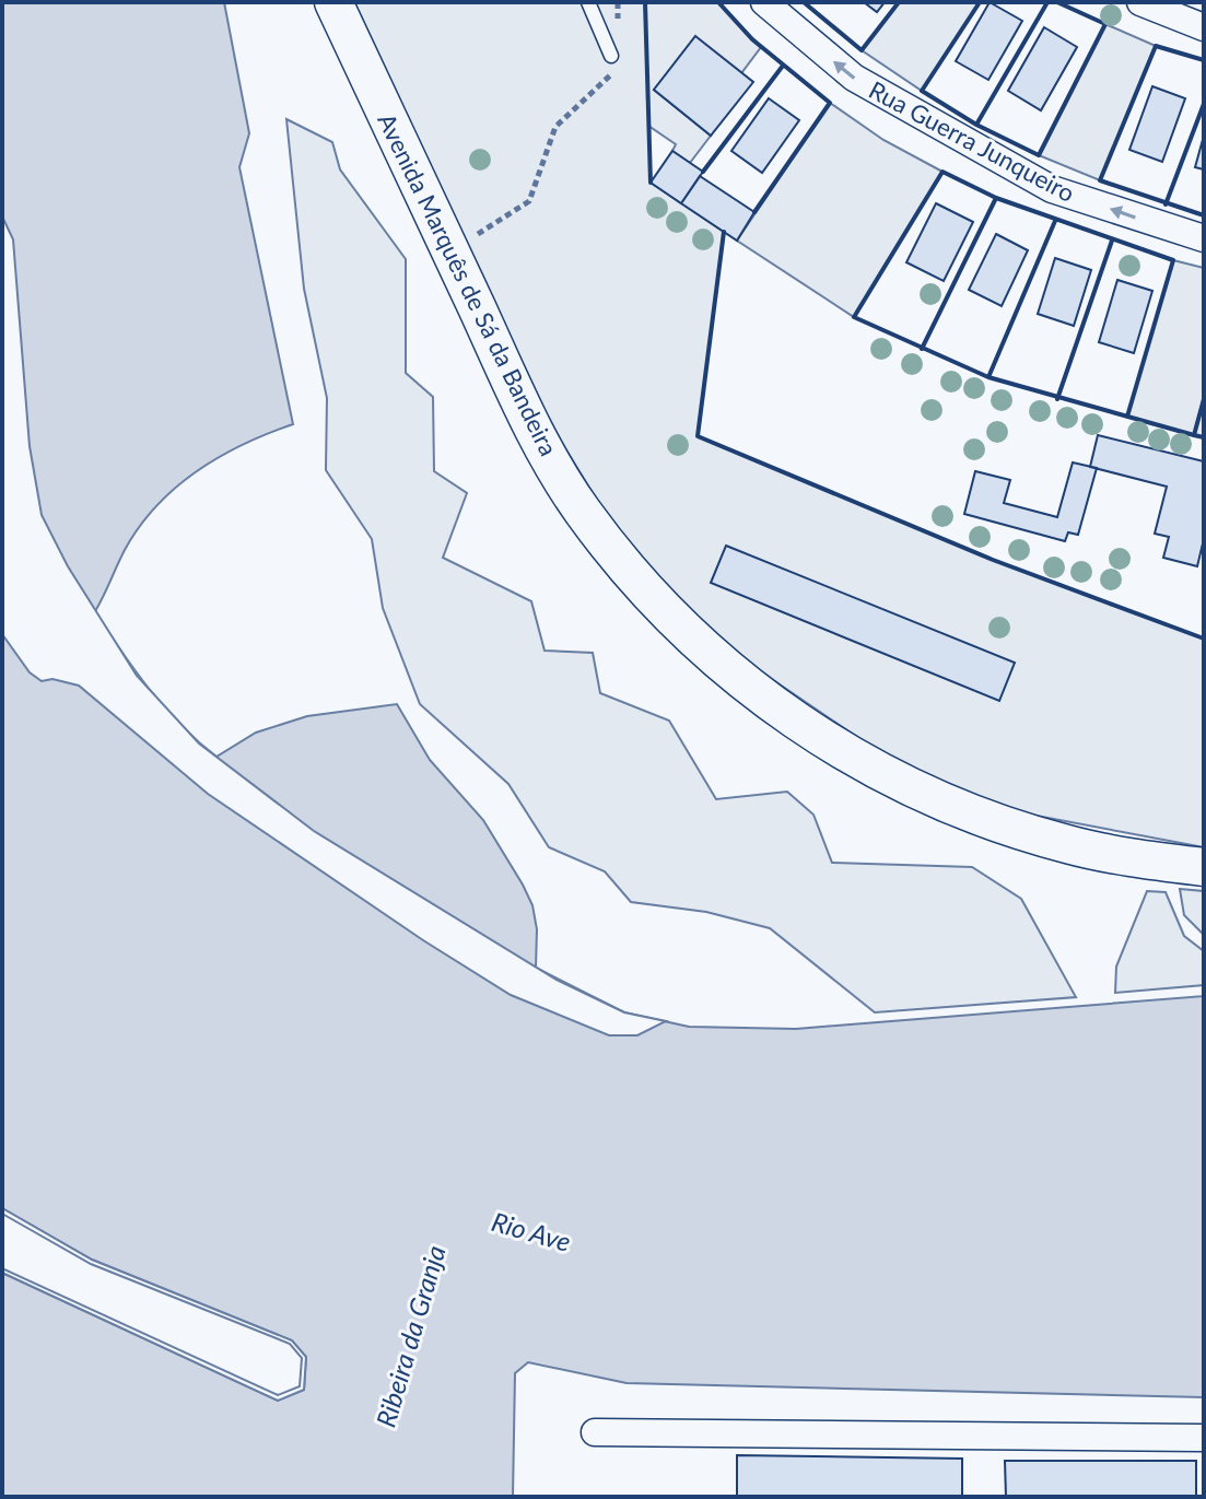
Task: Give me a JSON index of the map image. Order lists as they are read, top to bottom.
{
  "streets": {
    "main road": ["Avenida Marquês de Sá da Bandeira"],
    "street": ["Rua Guerra Junqueiro"]
  },
  "one_way": ["Rua Guerra Junqueiro"],
  "water": ["Rio Ave", "Ribeira da Granja"]
}
